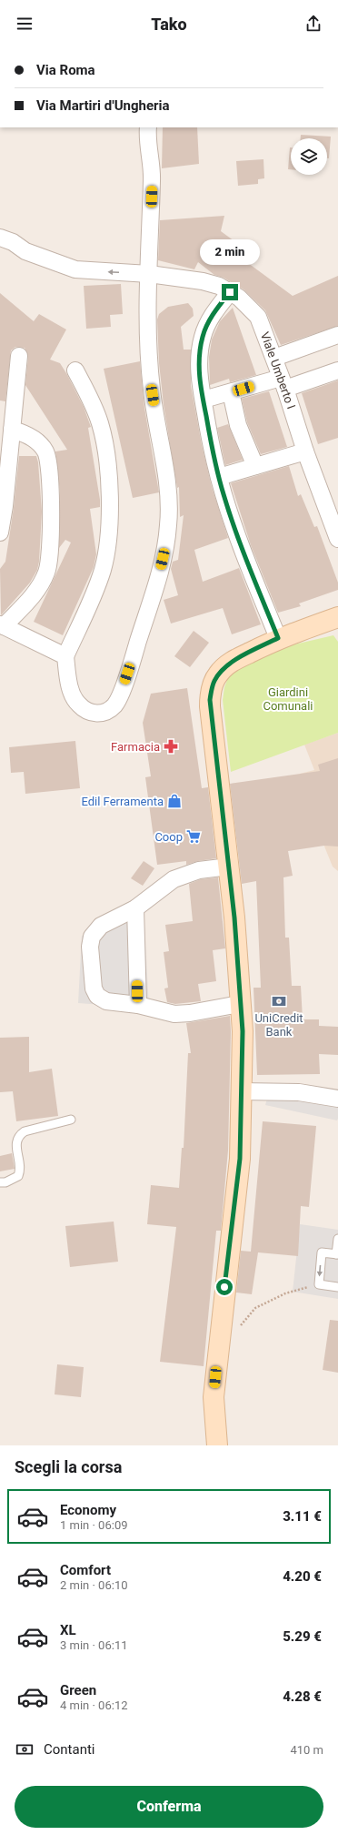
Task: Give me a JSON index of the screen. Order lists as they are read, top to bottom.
{
  "streets": {
    "street": ["Viale Umberto I"]
  },
  "parks": ["Giardini Comunali"],
  "places": {
    "pharmacy": ["Farmacia"],
    "shop": ["Edil Ferramenta"],
    "supermarket": ["Coop"],
    "bank": ["UniCredit Bank"]
  },
  "page": {
    "header": "Tako",
    "banner": ["Via Roma", "Via Martiri d'Ungheria"],
    "bubble": "2 min",
    "heading": "Scegli la corsa",
    "list": [
      {
        "name": "Economy",
        "note": "1 min · 06:09",
        "value": "3.11 €"
      },
      {
        "name": "Comfort",
        "note": "2 min · 06:10",
        "value": "4.20 €"
      },
      {
        "name": "XL",
        "note": "3 min · 06:11",
        "value": "5.29 €"
      },
      {
        "name": "Green",
        "note": "4 min · 06:12",
        "value": "4.28 €"
      }
    ],
    "pay": ["Contanti", "410 m"],
    "buttons": "Conferma"
  }
}
